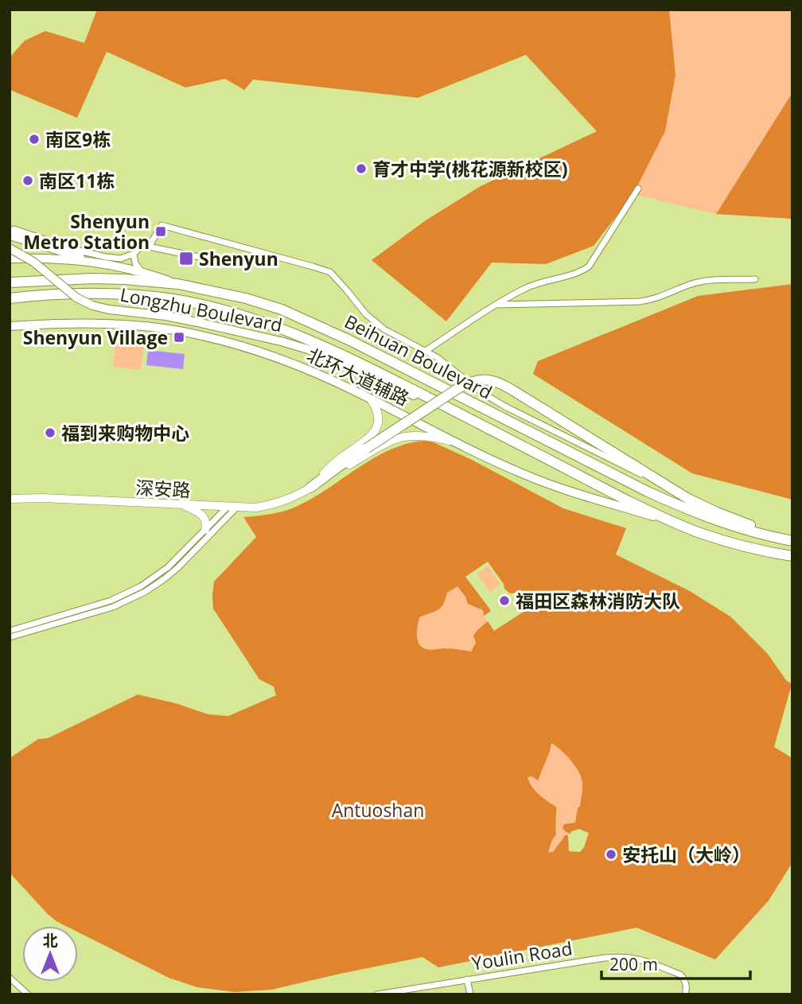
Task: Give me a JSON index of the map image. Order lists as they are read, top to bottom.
{
  "streets": {
    "highway": ["Beihuan Boulevard"],
    "main road": ["Longzhu Boulevard", "北环大道辅路"],
    "street": ["深安路", "Youlin Road"]
  },
  "crossings": [
    ["Longzhu Boulevard", "Beihuan Boulevard"],
    ["Beihuan Boulevard", "北环大道辅路"],
    ["北环大道辅路", "深安路"]
  ],
  "parks": ["Antuoshan"],
  "places": {
    "other": [
      "南区9栋",
      "育才中学(桃花源新校区)",
      "南区11栋",
      "福到来购物中心",
      "福田区森林消防大队",
      "安托山（大岭）"
    ],
    "transit": ["Shenyun Metro Station", "Shenyun", "Shenyun Village"]
  },
  "scale_bar": "200 m",
  "north": "top"
}
